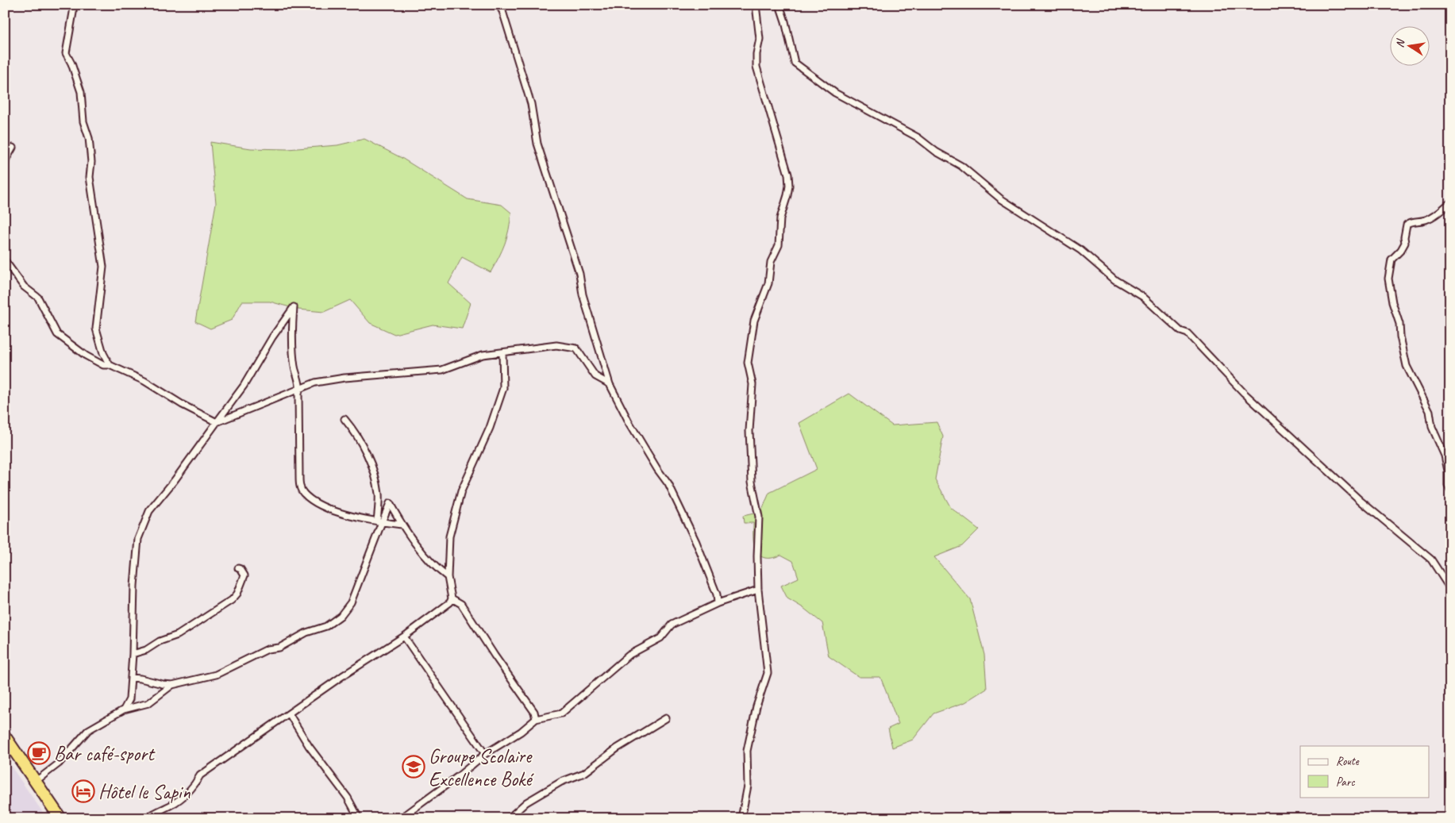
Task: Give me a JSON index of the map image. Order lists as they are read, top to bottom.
{
  "places": {
    "cafe": ["Bar café-sport"],
    "school or university": ["Groupe Scolaire Excellence Boké"],
    "hotel": ["Hôtel le Sapin"]
  },
  "legend": ["Route", "Parc"],
  "north": "left"
}
